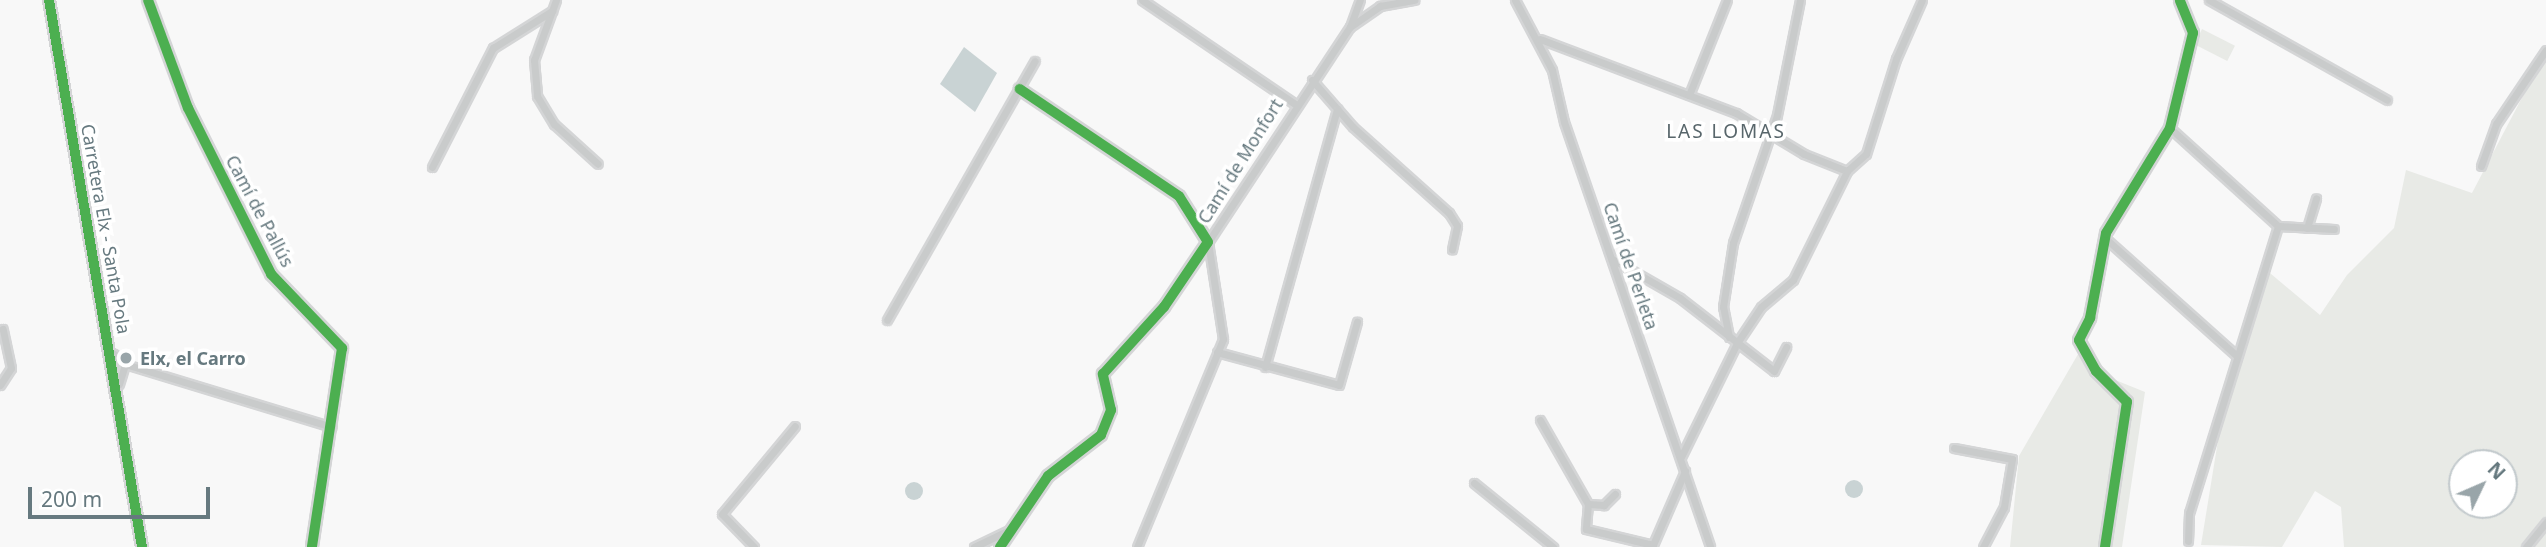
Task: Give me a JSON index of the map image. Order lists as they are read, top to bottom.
{
  "streets": {
    "street": [
      "Camí de Monfort",
      "Camí de Pallús",
      "Carretera Elx - Santa Pola",
      "Camí de Perleta"
    ]
  },
  "districts": ["LAS LOMAS"],
  "places": ["Elx, el Carro"],
  "scale_bar": "200 m",
  "north": "top right"
}
